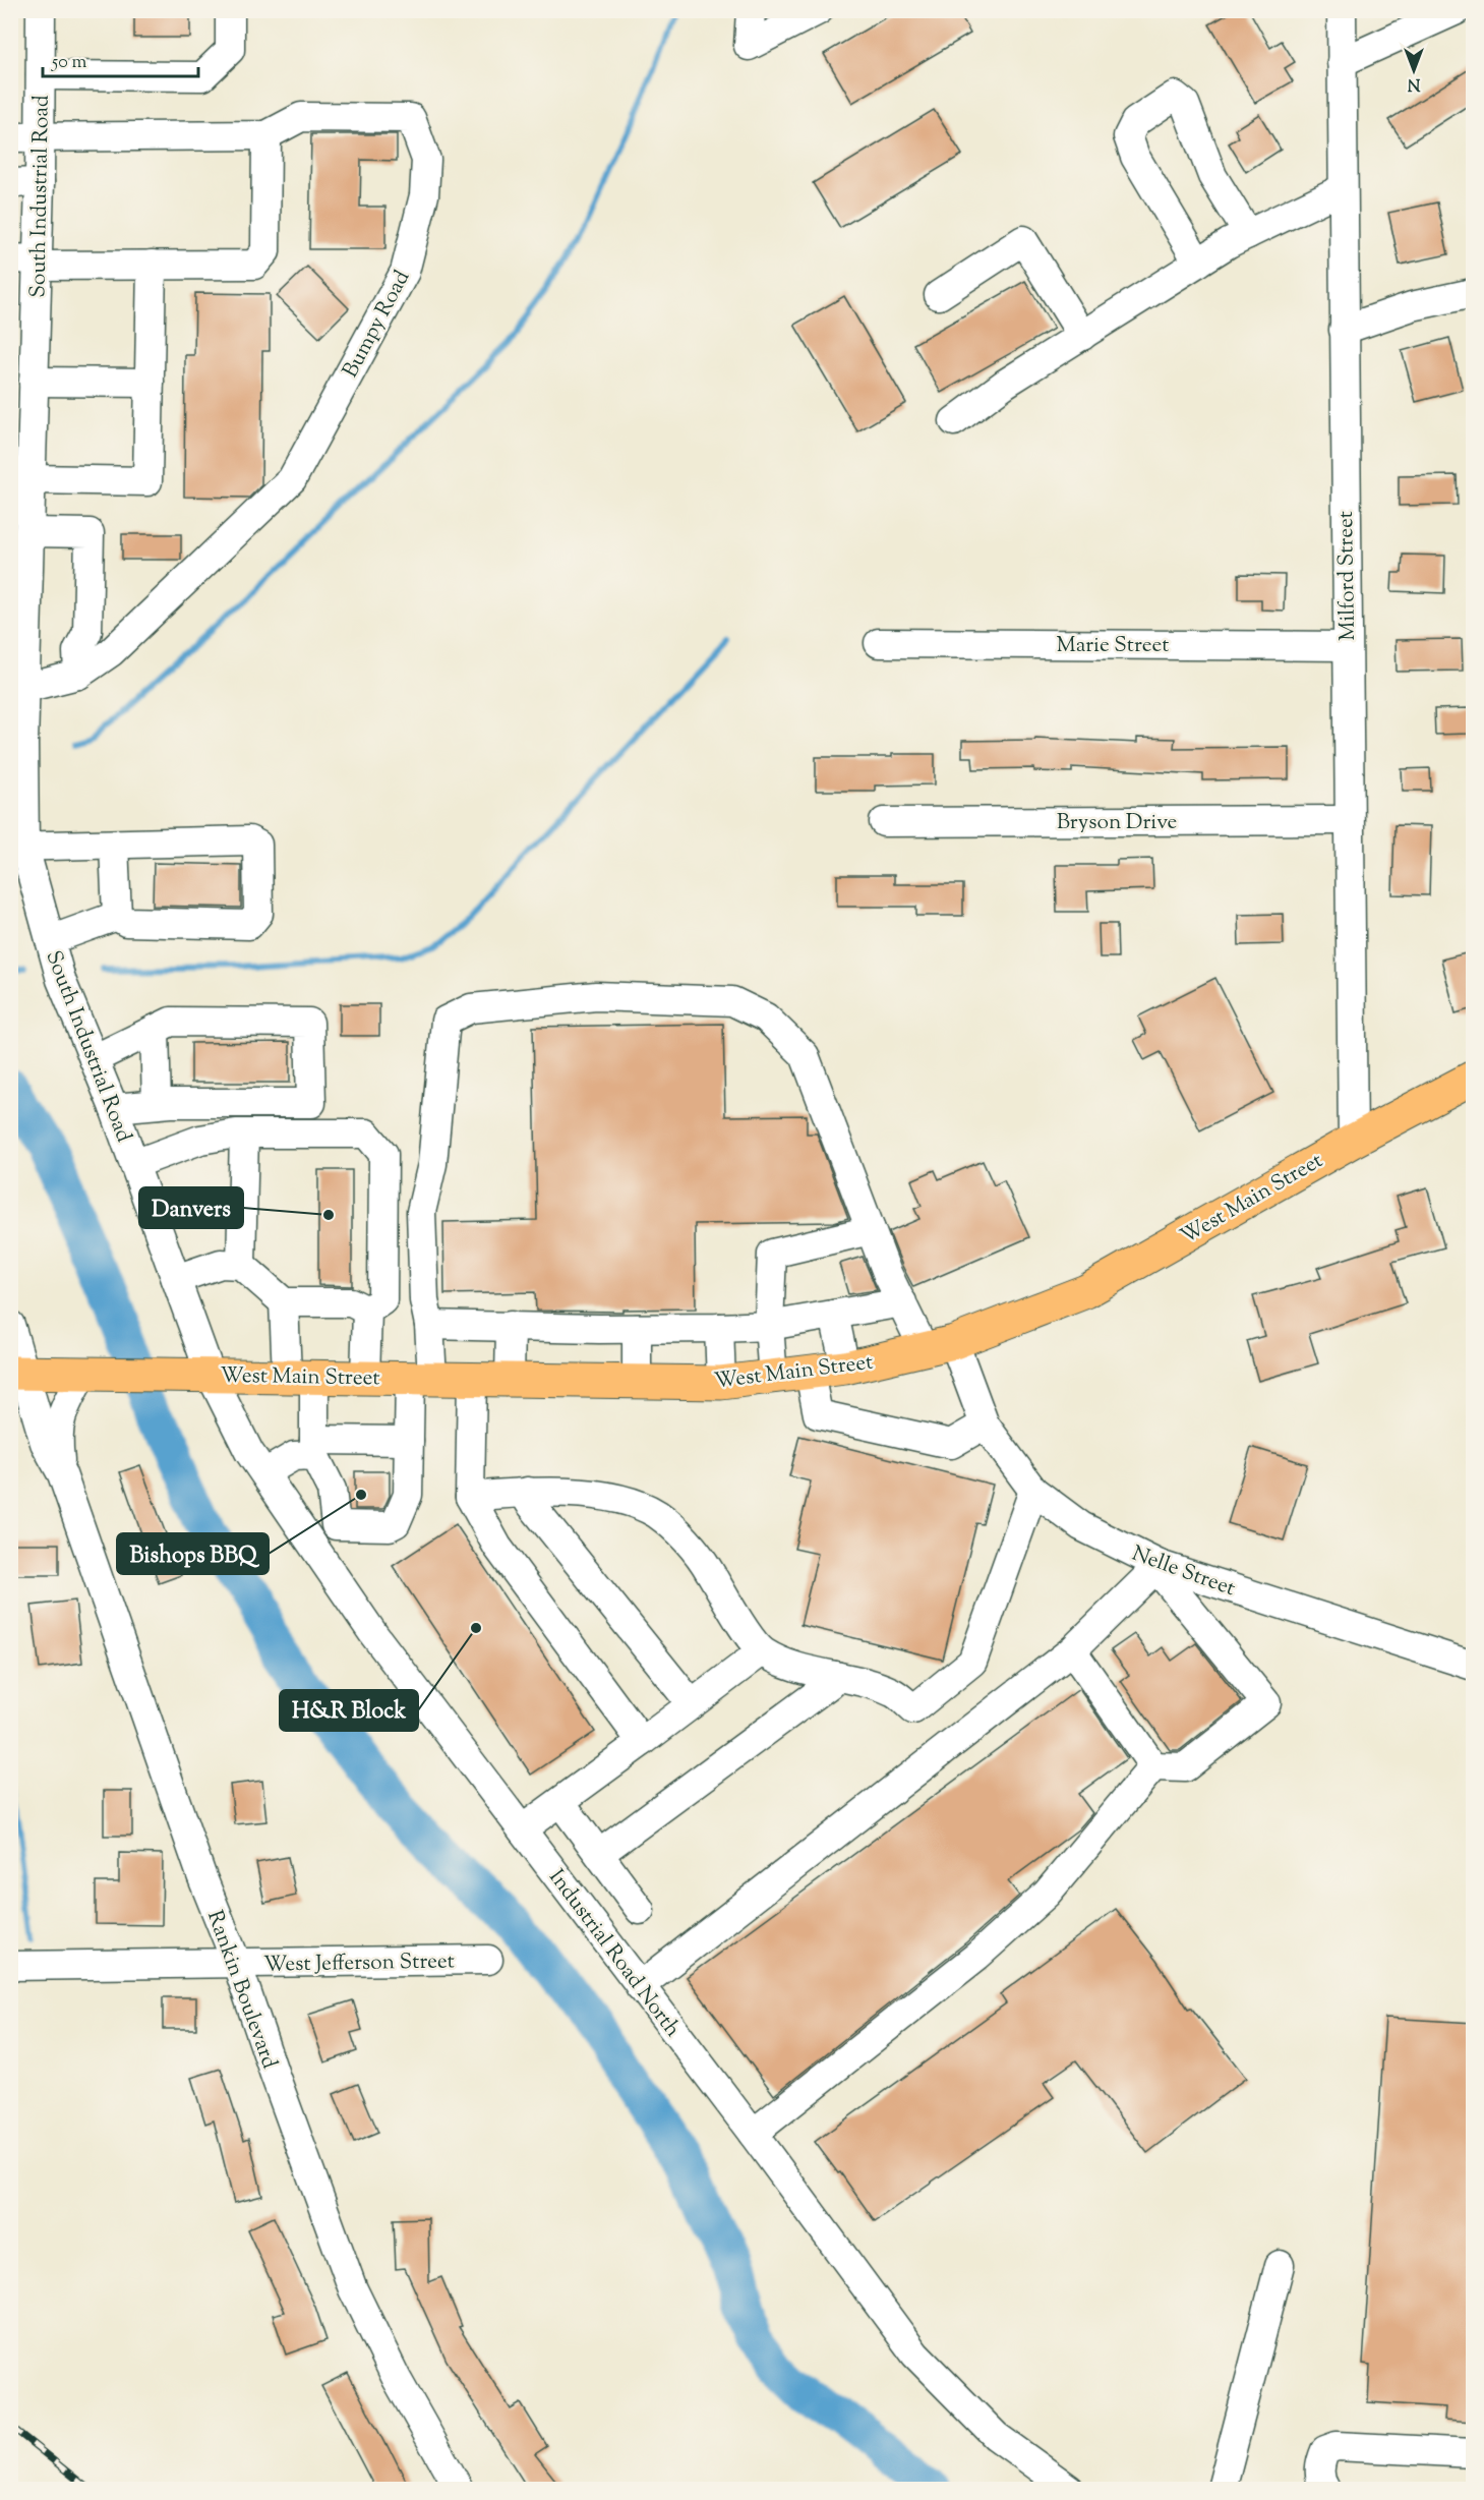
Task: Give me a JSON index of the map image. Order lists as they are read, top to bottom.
{
  "streets": {
    "main road": ["West Main Street"],
    "street": [
      "South Industrial Road",
      "Bumpy Road",
      "Milford Street",
      "Marie Street",
      "Bryson Drive",
      "Nelle Street",
      "Industrial Road North",
      "West Jefferson Street",
      "Rankin Boulevard"
    ]
  },
  "crossings": [
    ["South Industrial Road", "Bumpy Road"],
    ["South Industrial Road", "West Main Street"],
    ["South Industrial Road", "Industrial Road North"],
    ["Milford Street", "Marie Street"],
    ["Milford Street", "Bryson Drive"],
    ["Milford Street", "West Main Street"],
    ["West Main Street", "Nelle Street"],
    ["West Main Street", "Industrial Road North"],
    ["West Main Street", "Rankin Boulevard"],
    ["West Jefferson Street", "Rankin Boulevard"]
  ],
  "places": ["Danvers", "Bishops BBQ", "H&R Block"],
  "scale_bar": "50 m",
  "north": "bottom"
}
